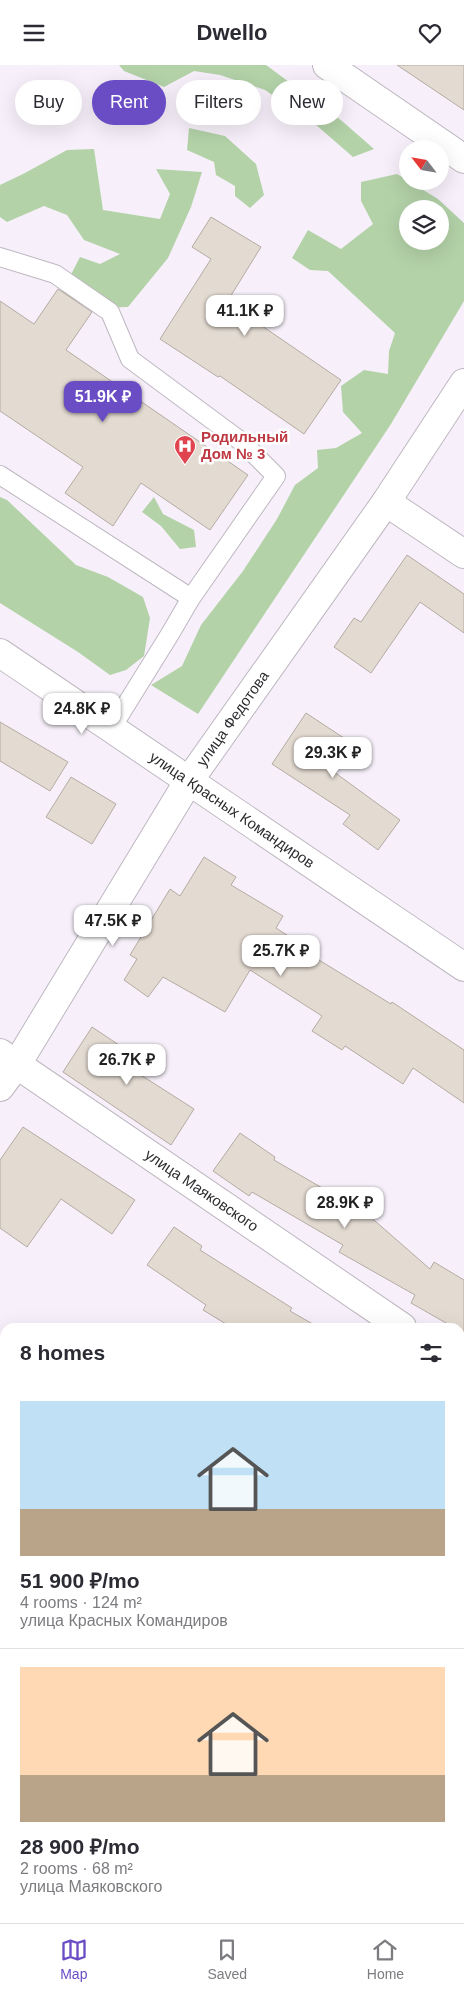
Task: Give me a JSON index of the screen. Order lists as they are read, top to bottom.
{
  "streets": {
    "street": ["улица Федотова", "улица Красных Командиров", "улица Маяковского"]
  },
  "crossings": [
    ["улица Федотова", "улица Красных Командиров"],
    ["улица Федотова", "улица Маяковского"]
  ],
  "places": {
    "hospital": ["Родильный Дом № 3"]
  },
  "north": "top left",
  "page": {
    "header": "Dwello",
    "chip": [
      "Buy",
      "Rent",
      "Filters",
      "New"
    ],
    "price": [
      "41.1K ₽",
      "51.9K ₽",
      "24.8K ₽",
      "29.3K ₽",
      "47.5K ₽",
      "25.7K ₽",
      "26.7K ₽",
      "28.9K ₽"
    ],
    "heading": "8 homes",
    "list": [
      {
        "name": "51 900 ₽/mo",
        "note": "4 rooms · 124 m² · улица Красных Командиров"
      },
      {
        "name": "28 900 ₽/mo",
        "note": "2 rooms · 68 m² · улица Маяковского"
      }
    ],
    "tabs": ["Map", "Saved", "Home"]
  }
}
